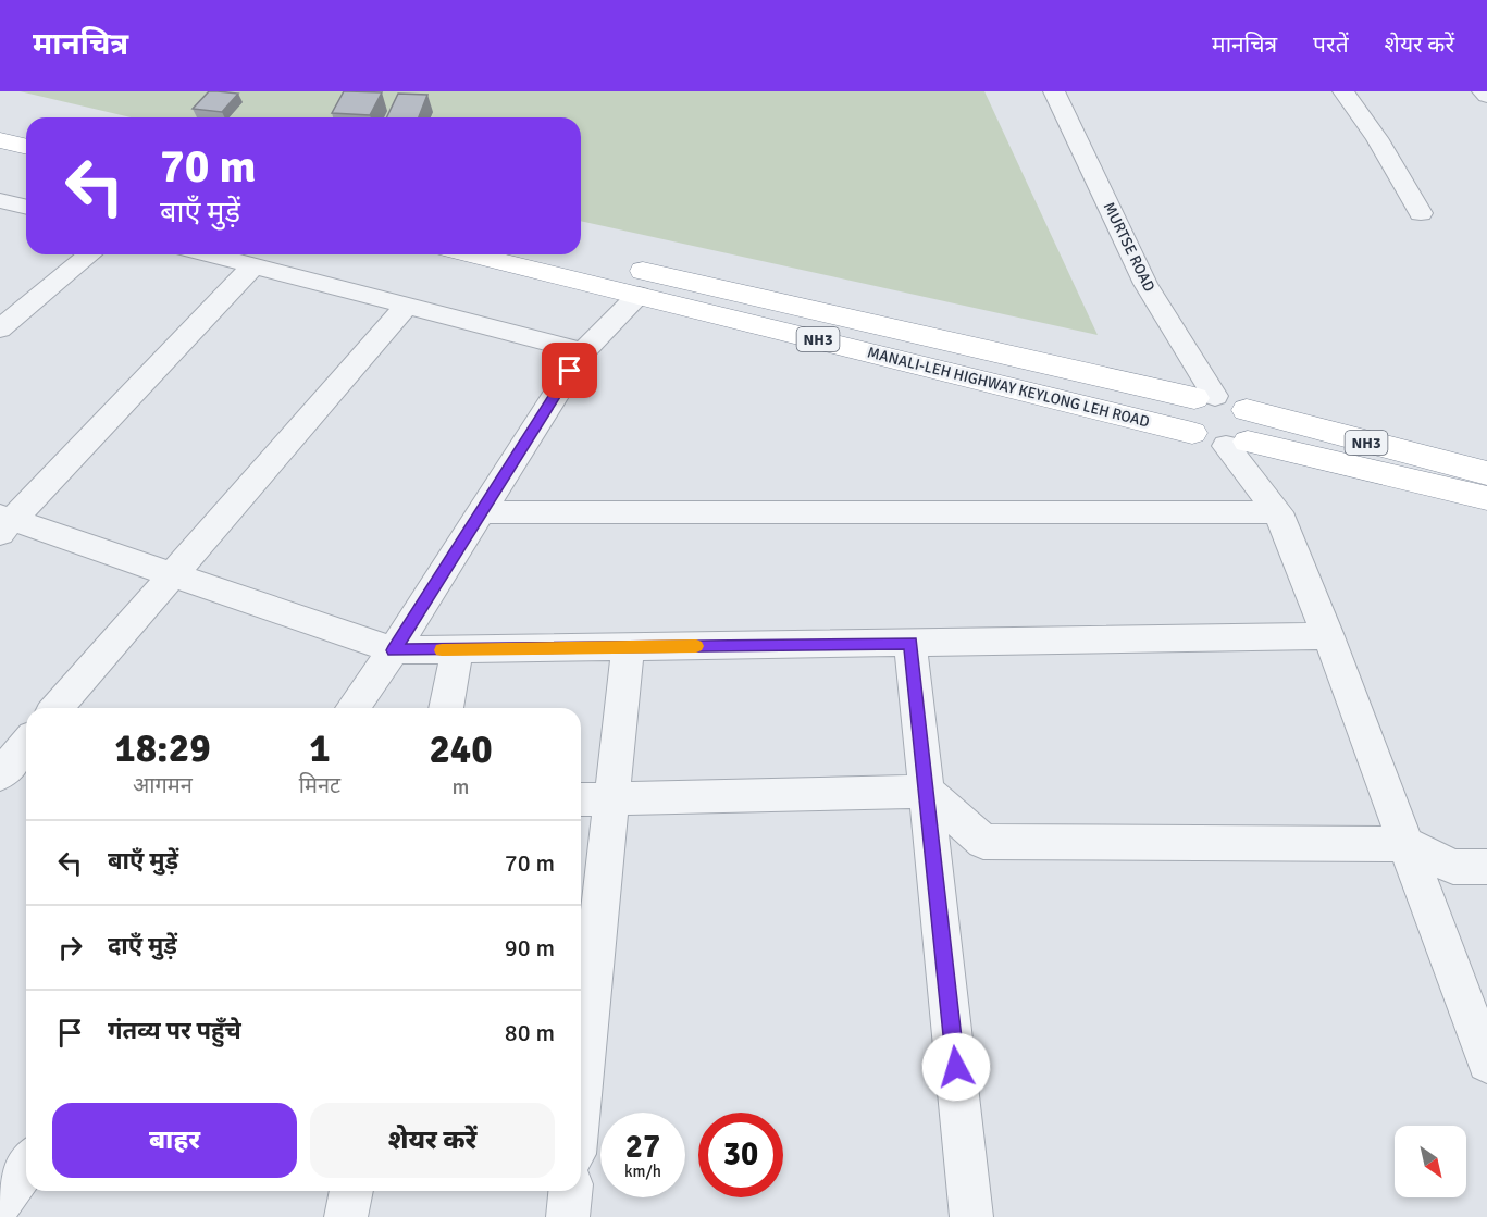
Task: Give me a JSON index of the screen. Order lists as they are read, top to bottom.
{
  "streets": {
    "highway": ["NH3", "MANALI-LEH HIGHWAY KEYLONG LEH ROAD"],
    "street": ["MURTSE ROAD"]
  },
  "crossings": [
    ["MURTSE ROAD", "NH3"],
    ["MURTSE ROAD", "MANALI-LEH HIGHWAY KEYLONG LEH ROAD"],
    ["NH3", "MANALI-LEH HIGHWAY KEYLONG LEH ROAD"]
  ],
  "north": "bottom right",
  "page": {
    "header": "मानचित्र",
    "nav": ["मानचित्र", "परतें", "शेयर करें"],
    "turn": ["70 m", "बाएँ मुड़ें"],
    "eta": [
      "18:29",
      "आगमन",
      "1",
      "मिनट",
      "240",
      "m"
    ],
    "list": [
      {
        "name": "बाएँ मुड़ें",
        "value": "70 m"
      },
      {
        "name": "दाएँ मुड़ें",
        "value": "90 m"
      },
      {
        "name": "गंतव्य पर पहुँचे",
        "value": "80 m"
      }
    ],
    "buttons": ["बाहर", "शेयर करें"],
    "speed": "27 km/h",
    "limit": "30"
  }
}
